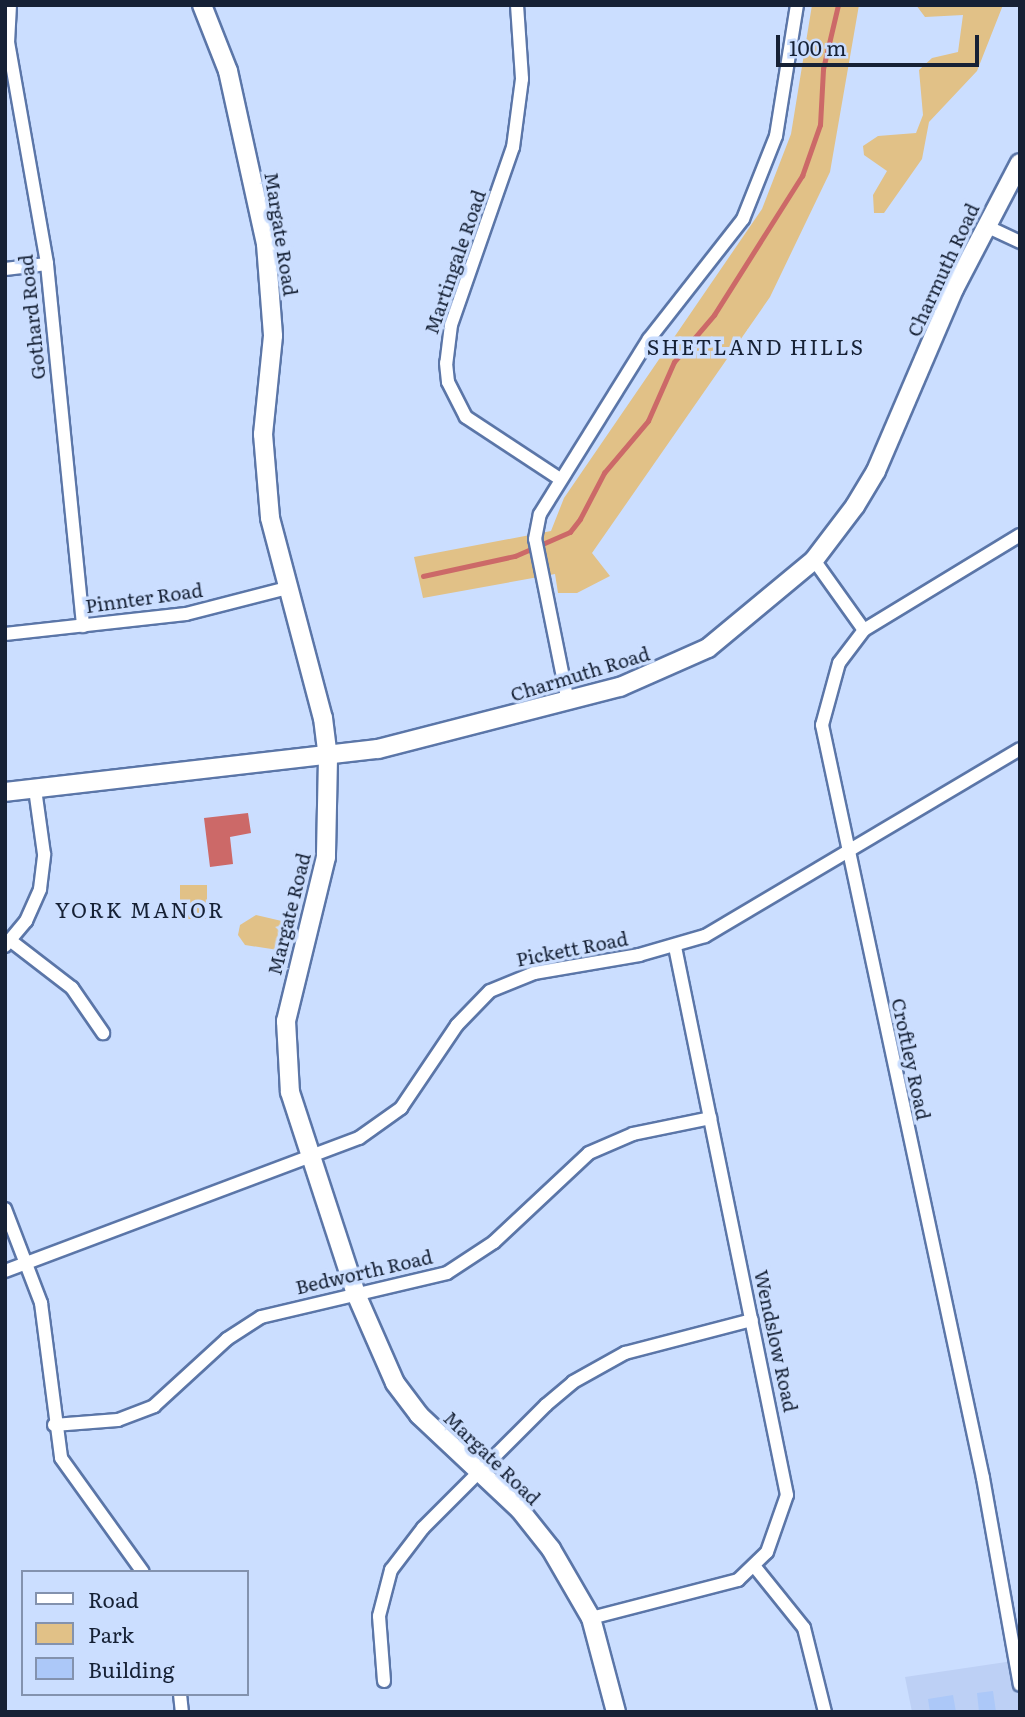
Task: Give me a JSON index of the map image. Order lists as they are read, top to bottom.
{
  "streets": {
    "street": [
      "Margate Road",
      "Martingale Road",
      "Charmuth Road",
      "Gothard Road",
      "Pinnter Road",
      "Pickett Road",
      "Croftley Road",
      "Bedworth Road",
      "Wendslow Road"
    ]
  },
  "crossings": [
    ["Margate Road", "Charmuth Road"],
    ["Margate Road", "Pinnter Road"],
    ["Margate Road", "Pickett Road"],
    ["Margate Road", "Bedworth Road"],
    ["Margate Road", "Wendslow Road"],
    ["Gothard Road", "Pinnter Road"],
    ["Pickett Road", "Croftley Road"],
    ["Pickett Road", "Wendslow Road"],
    ["Bedworth Road", "Wendslow Road"]
  ],
  "districts": ["SHETLAND HILLS", "YORK MANOR"],
  "legend": ["Road", "Park", "Building"],
  "scale_bar": "100 m"
}
